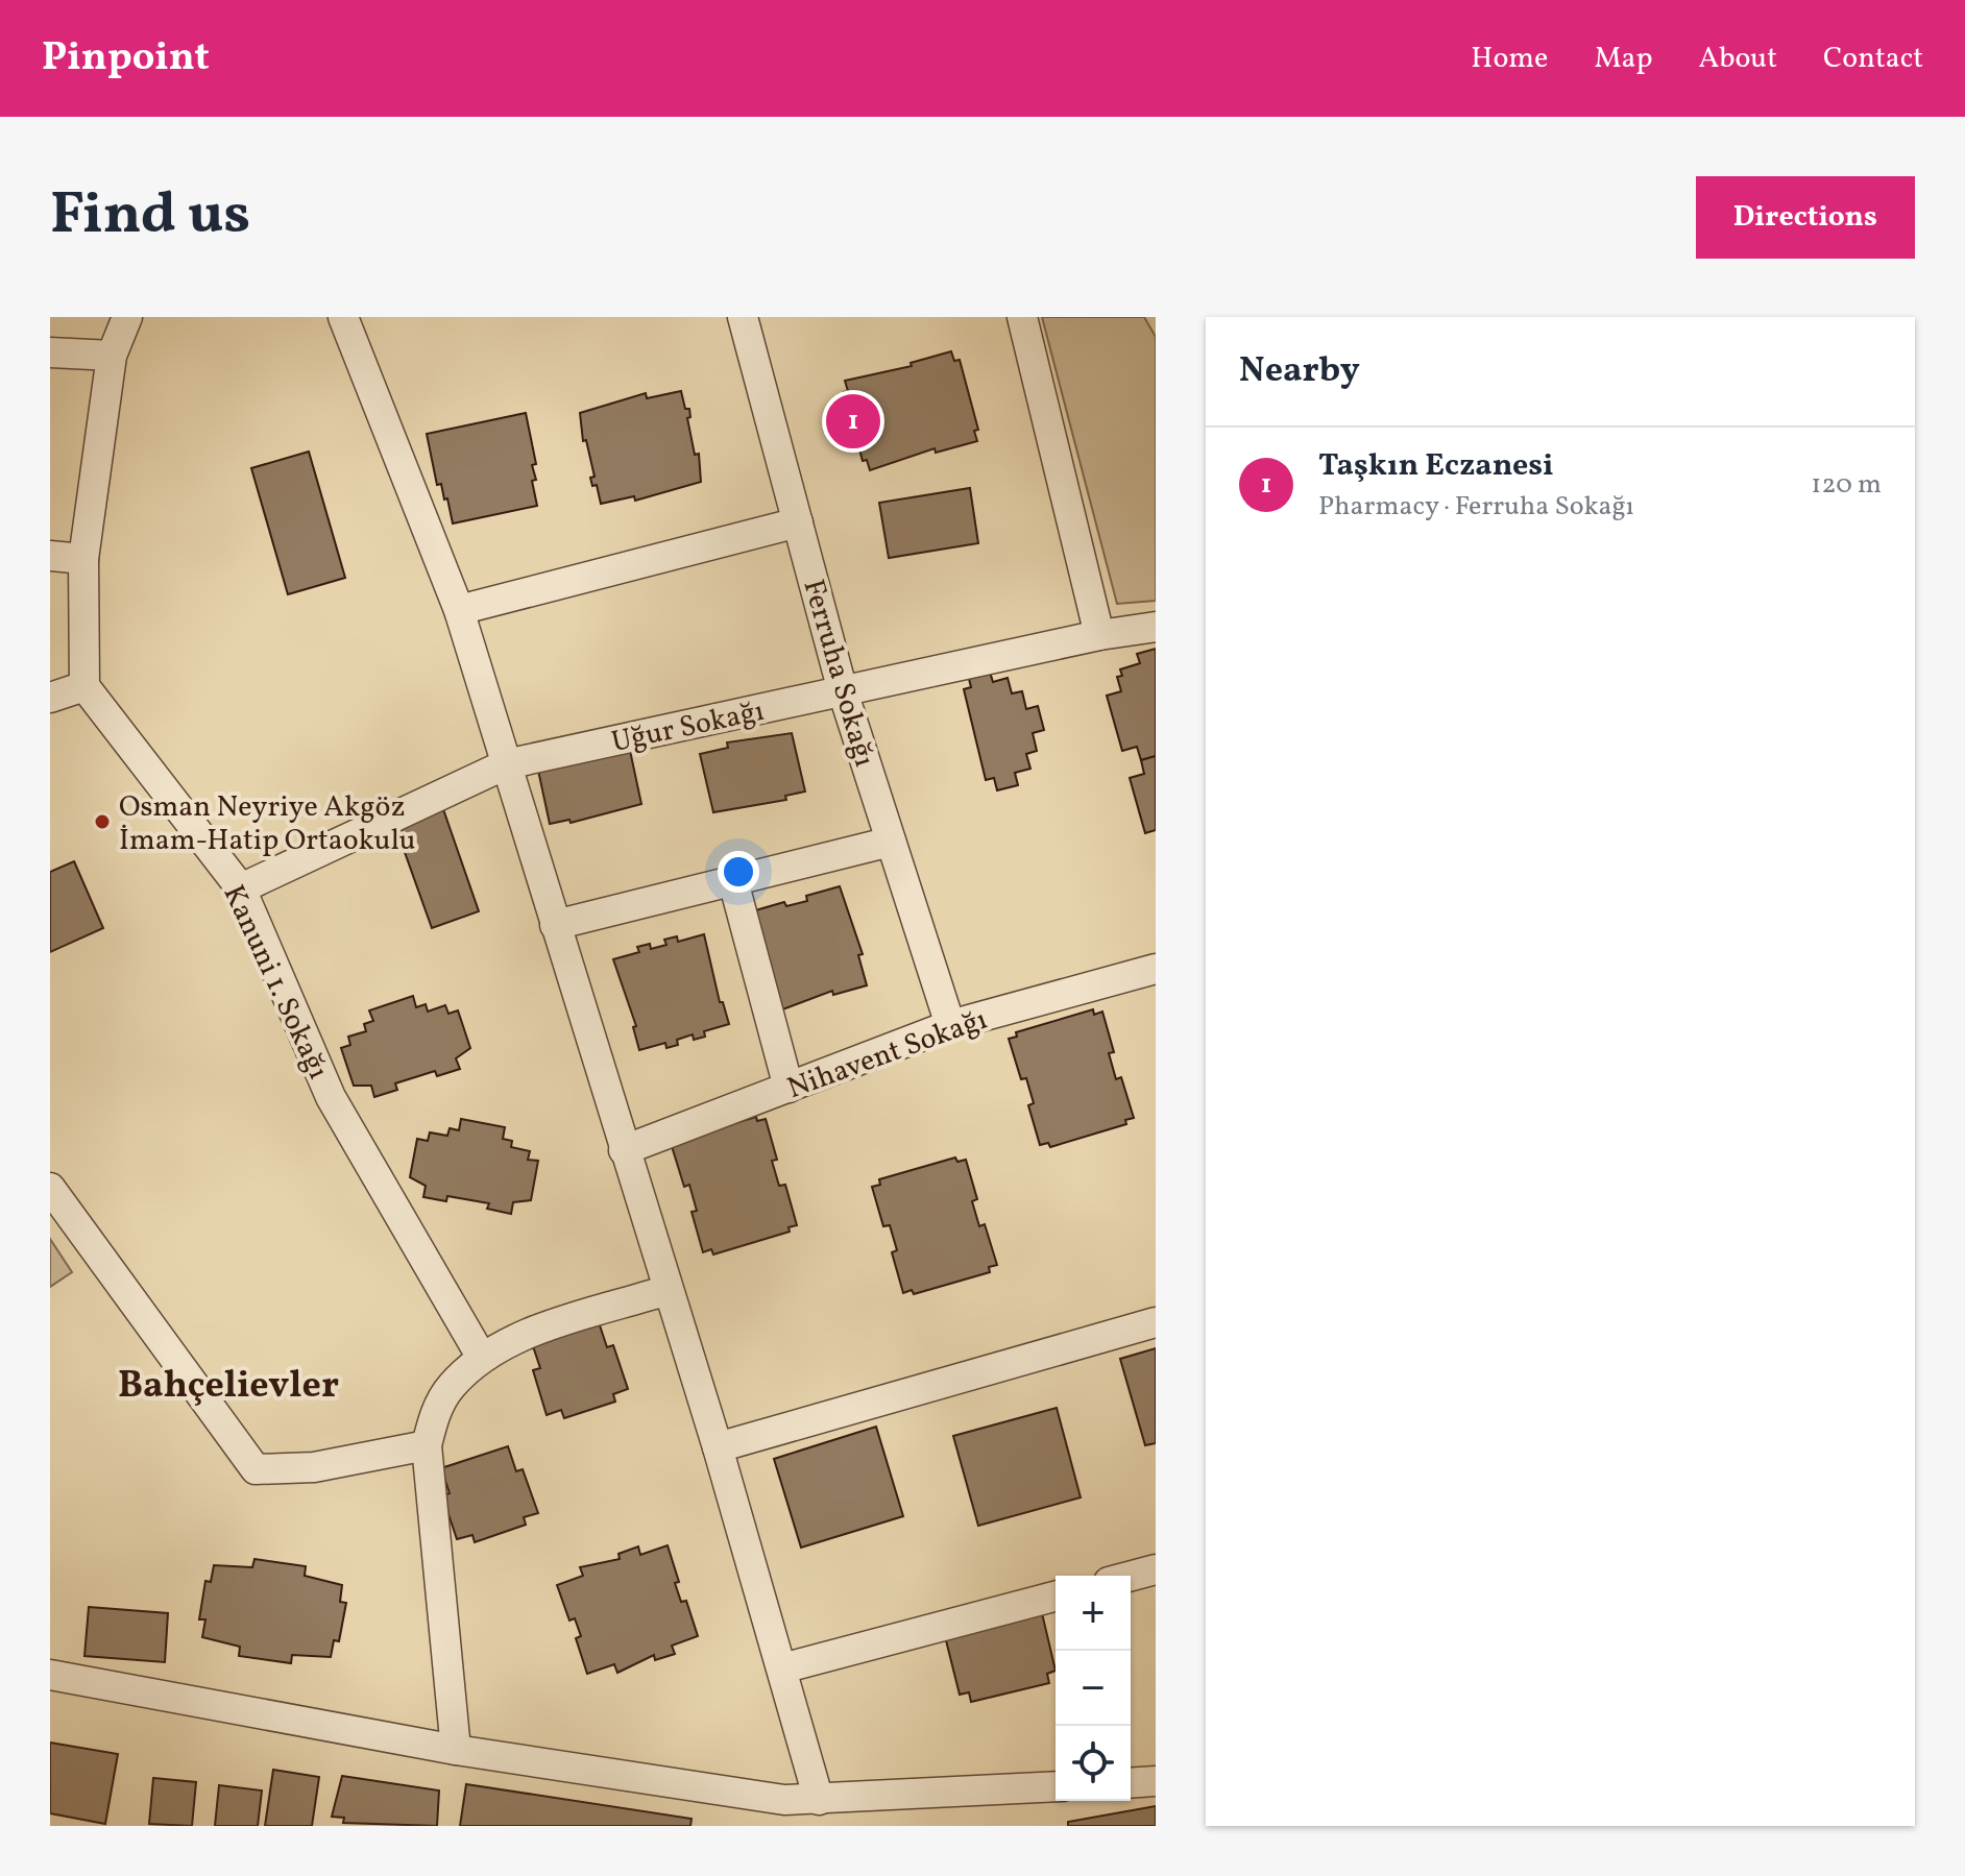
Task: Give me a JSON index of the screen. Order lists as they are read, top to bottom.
{
  "streets": {
    "street": [
      "Ferruha Sokağı",
      "Uğur Sokağı",
      "Kanuni 1. Sokağı",
      "Nihavent Sokağı"
    ]
  },
  "crossings": [
    ["Ferruha Sokağı", "Uğur Sokağı"],
    ["Ferruha Sokağı", "Nihavent Sokağı"],
    ["Uğur Sokağı", "Kanuni 1. Sokağı"]
  ],
  "districts": ["Bahçelievler"],
  "places": ["Osman Neyriye Akgöz İmam-Hatip Ortaokulu"],
  "page": {
    "header": "Pinpoint",
    "nav": [
      "Home",
      "Map",
      "About",
      "Contact"
    ],
    "title": "Find us",
    "buttons": "Directions",
    "heading": "Nearby",
    "pins": "1",
    "list": [
      {
        "mark": "1",
        "name": "Taşkın Eczanesi",
        "note": "Pharmacy · Ferruha Sokağı",
        "value": "120 m"
      }
    ],
    "map_buttons": ["+", "−"]
  }
}
